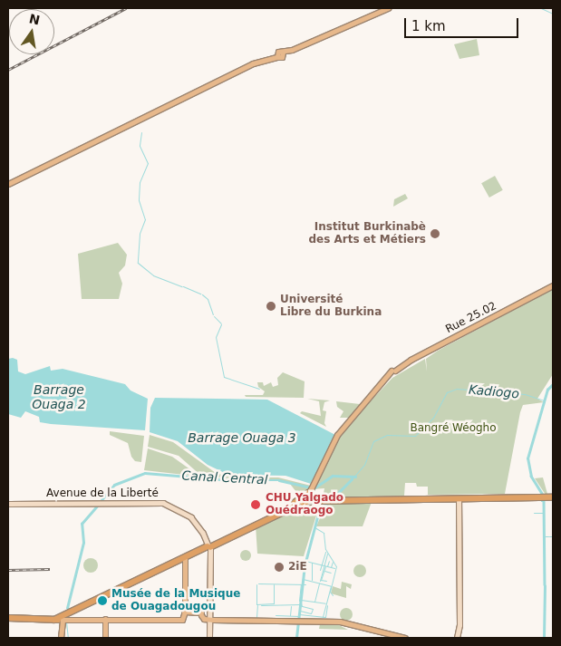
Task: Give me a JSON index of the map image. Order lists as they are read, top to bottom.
{
  "streets": {
    "main road": ["Rue 25.02", "Avenue de la Liberté"]
  },
  "water": [
    "Barrage Ouaga 2",
    "Kadiogo",
    "Barrage Ouaga 3",
    "Canal Central"
  ],
  "parks": ["Bangré Wéogho"],
  "places": [
    "Institut Burkinabè des Arts et Métiers",
    "Université Libre du Burkina",
    "CHU Yalgado Ouédraogo",
    "2iE",
    "Musée de la Musique de Ouagadougou"
  ],
  "scale_bar": "1 km",
  "north": "top"
}
